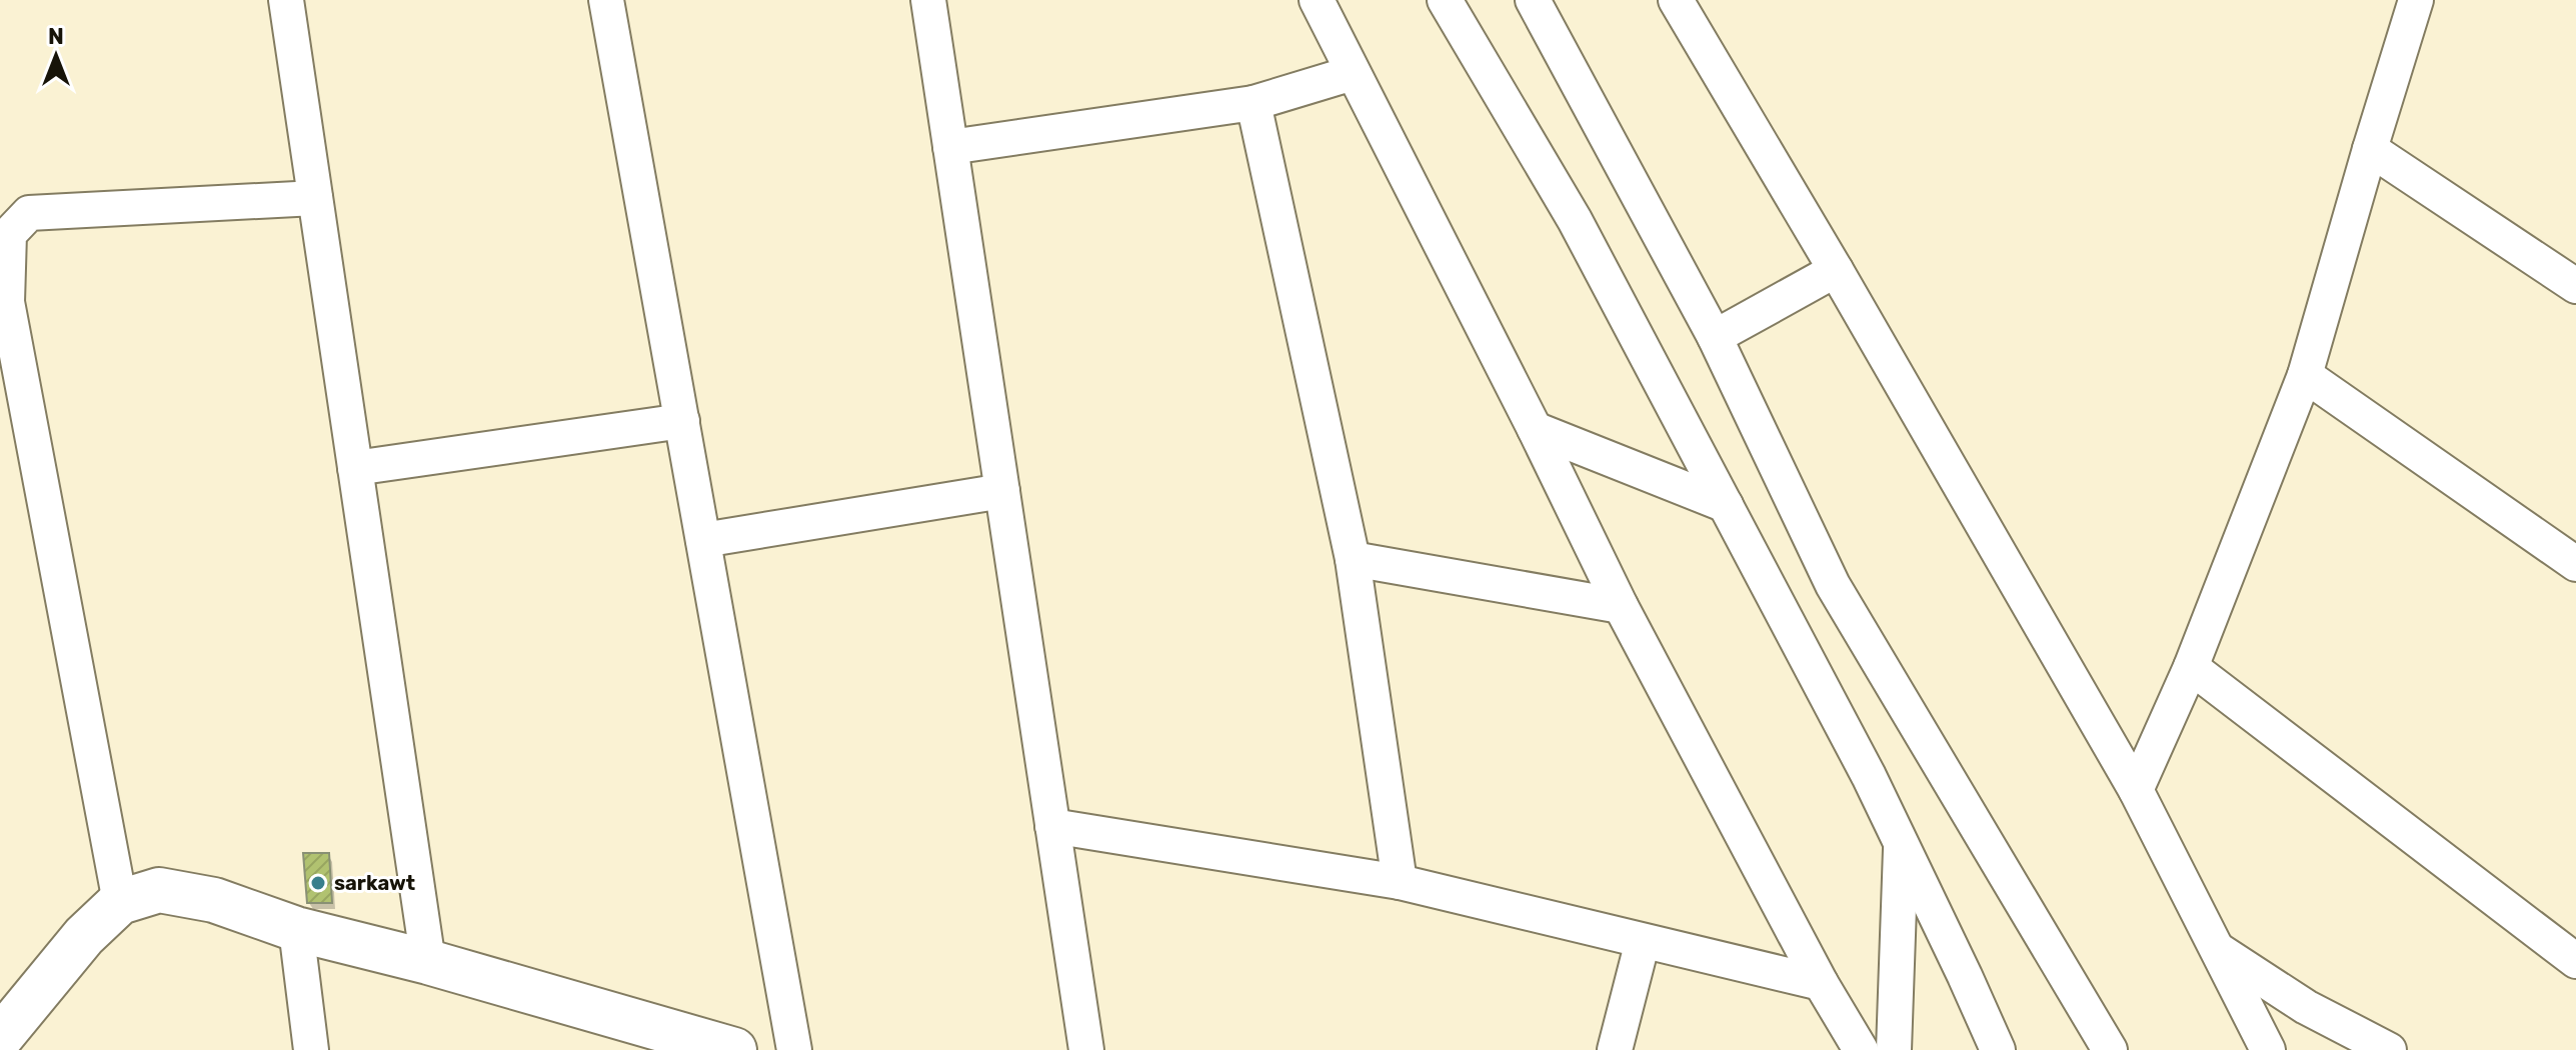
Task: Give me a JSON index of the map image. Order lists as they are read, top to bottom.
{
  "places": ["sarkawt"],
  "north": "top"
}
